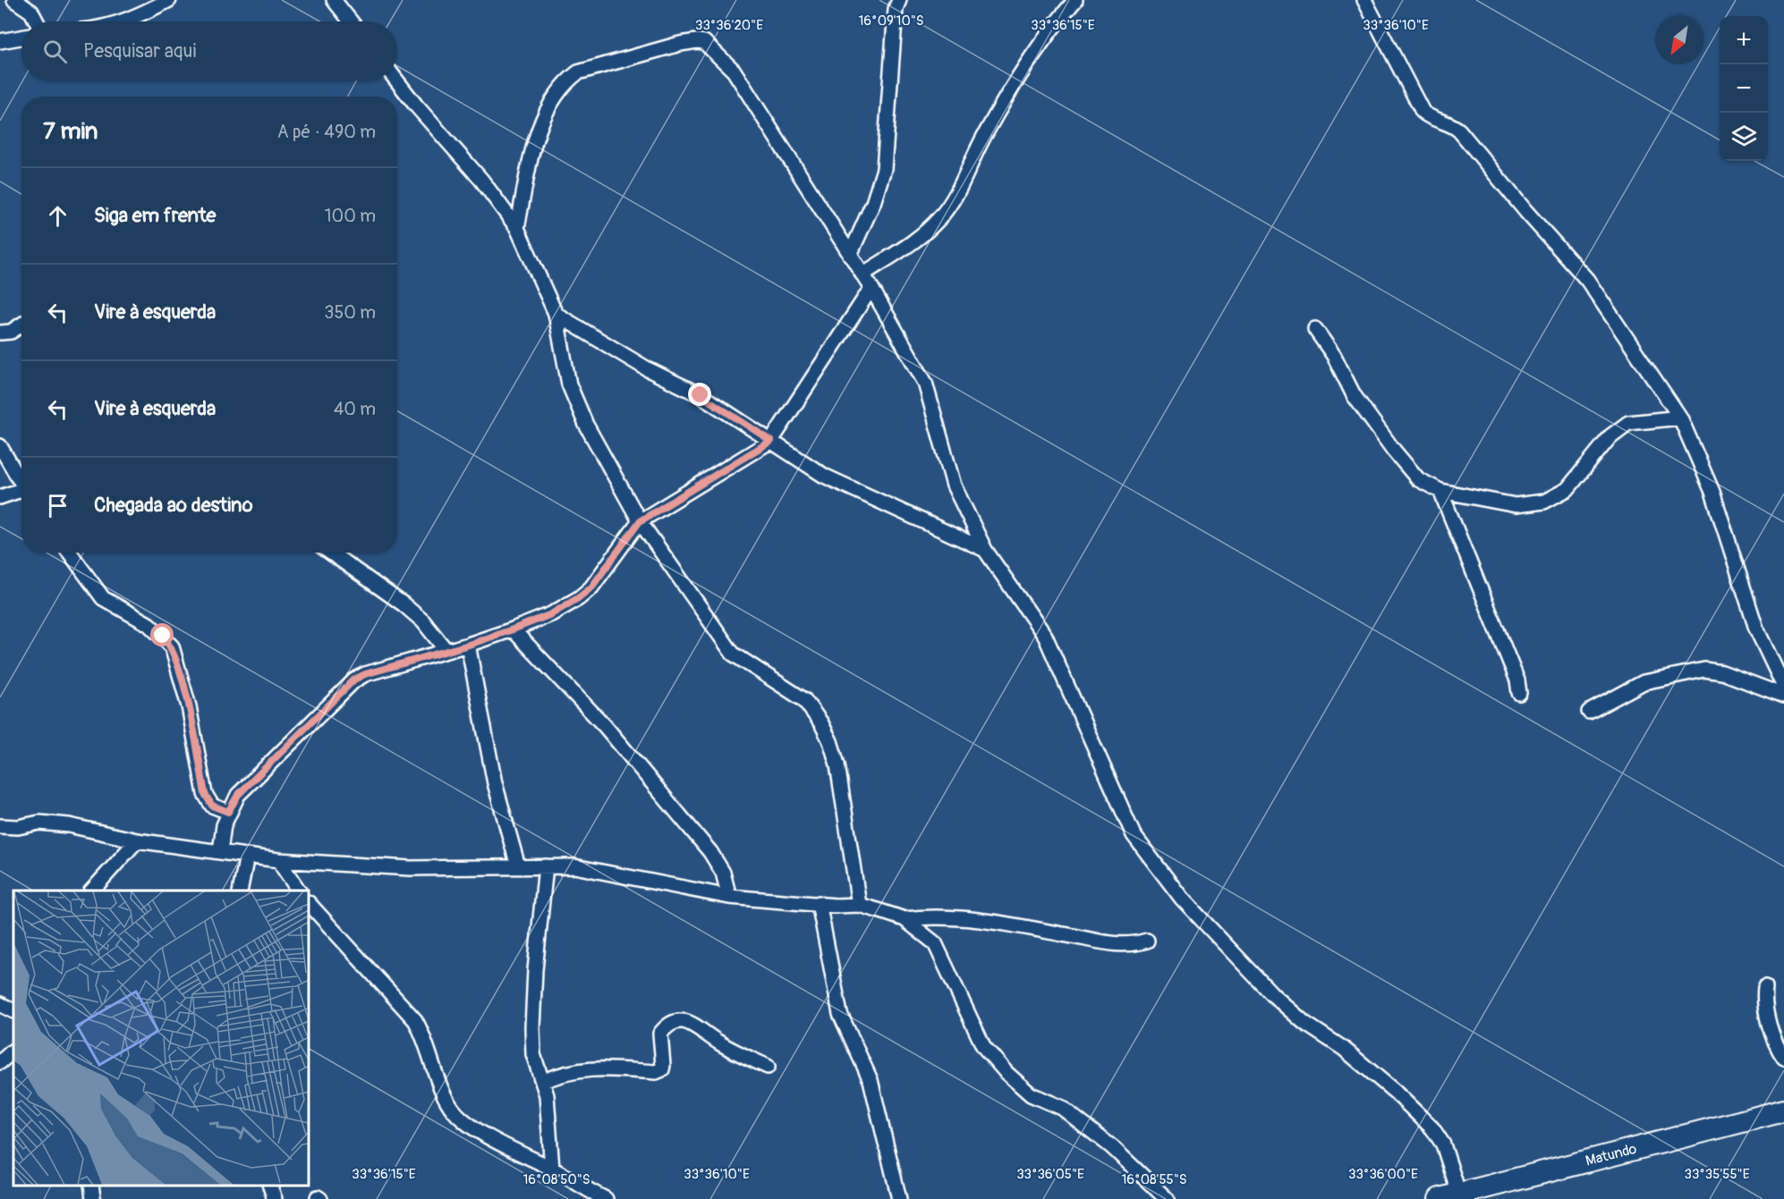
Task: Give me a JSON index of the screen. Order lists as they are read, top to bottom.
{
  "streets": {
    "main road": ["Matundo"]
  },
  "north": "bottom left",
  "page": {
    "map_buttons": ["+", "−"],
    "search": "Pesquisar aqui",
    "heading": ["7 min", "A pé · 490 m"],
    "list": [
      ["Siga em frente", "100 m"],
      ["Vire à esquerda", "350 m"],
      ["Vire à esquerda", "40 m"],
      "Chegada ao destino"
    ]
  },
  "coordinates": [
    "16°09'10\"S",
    "33°36'20\"E",
    "33°36'15\"E",
    "33°36'10\"E",
    "33°36'05\"E",
    "33°36'00\"E",
    "33°35'55\"E",
    "16°08'50\"S",
    "16°08'55\"S"
  ]
}
